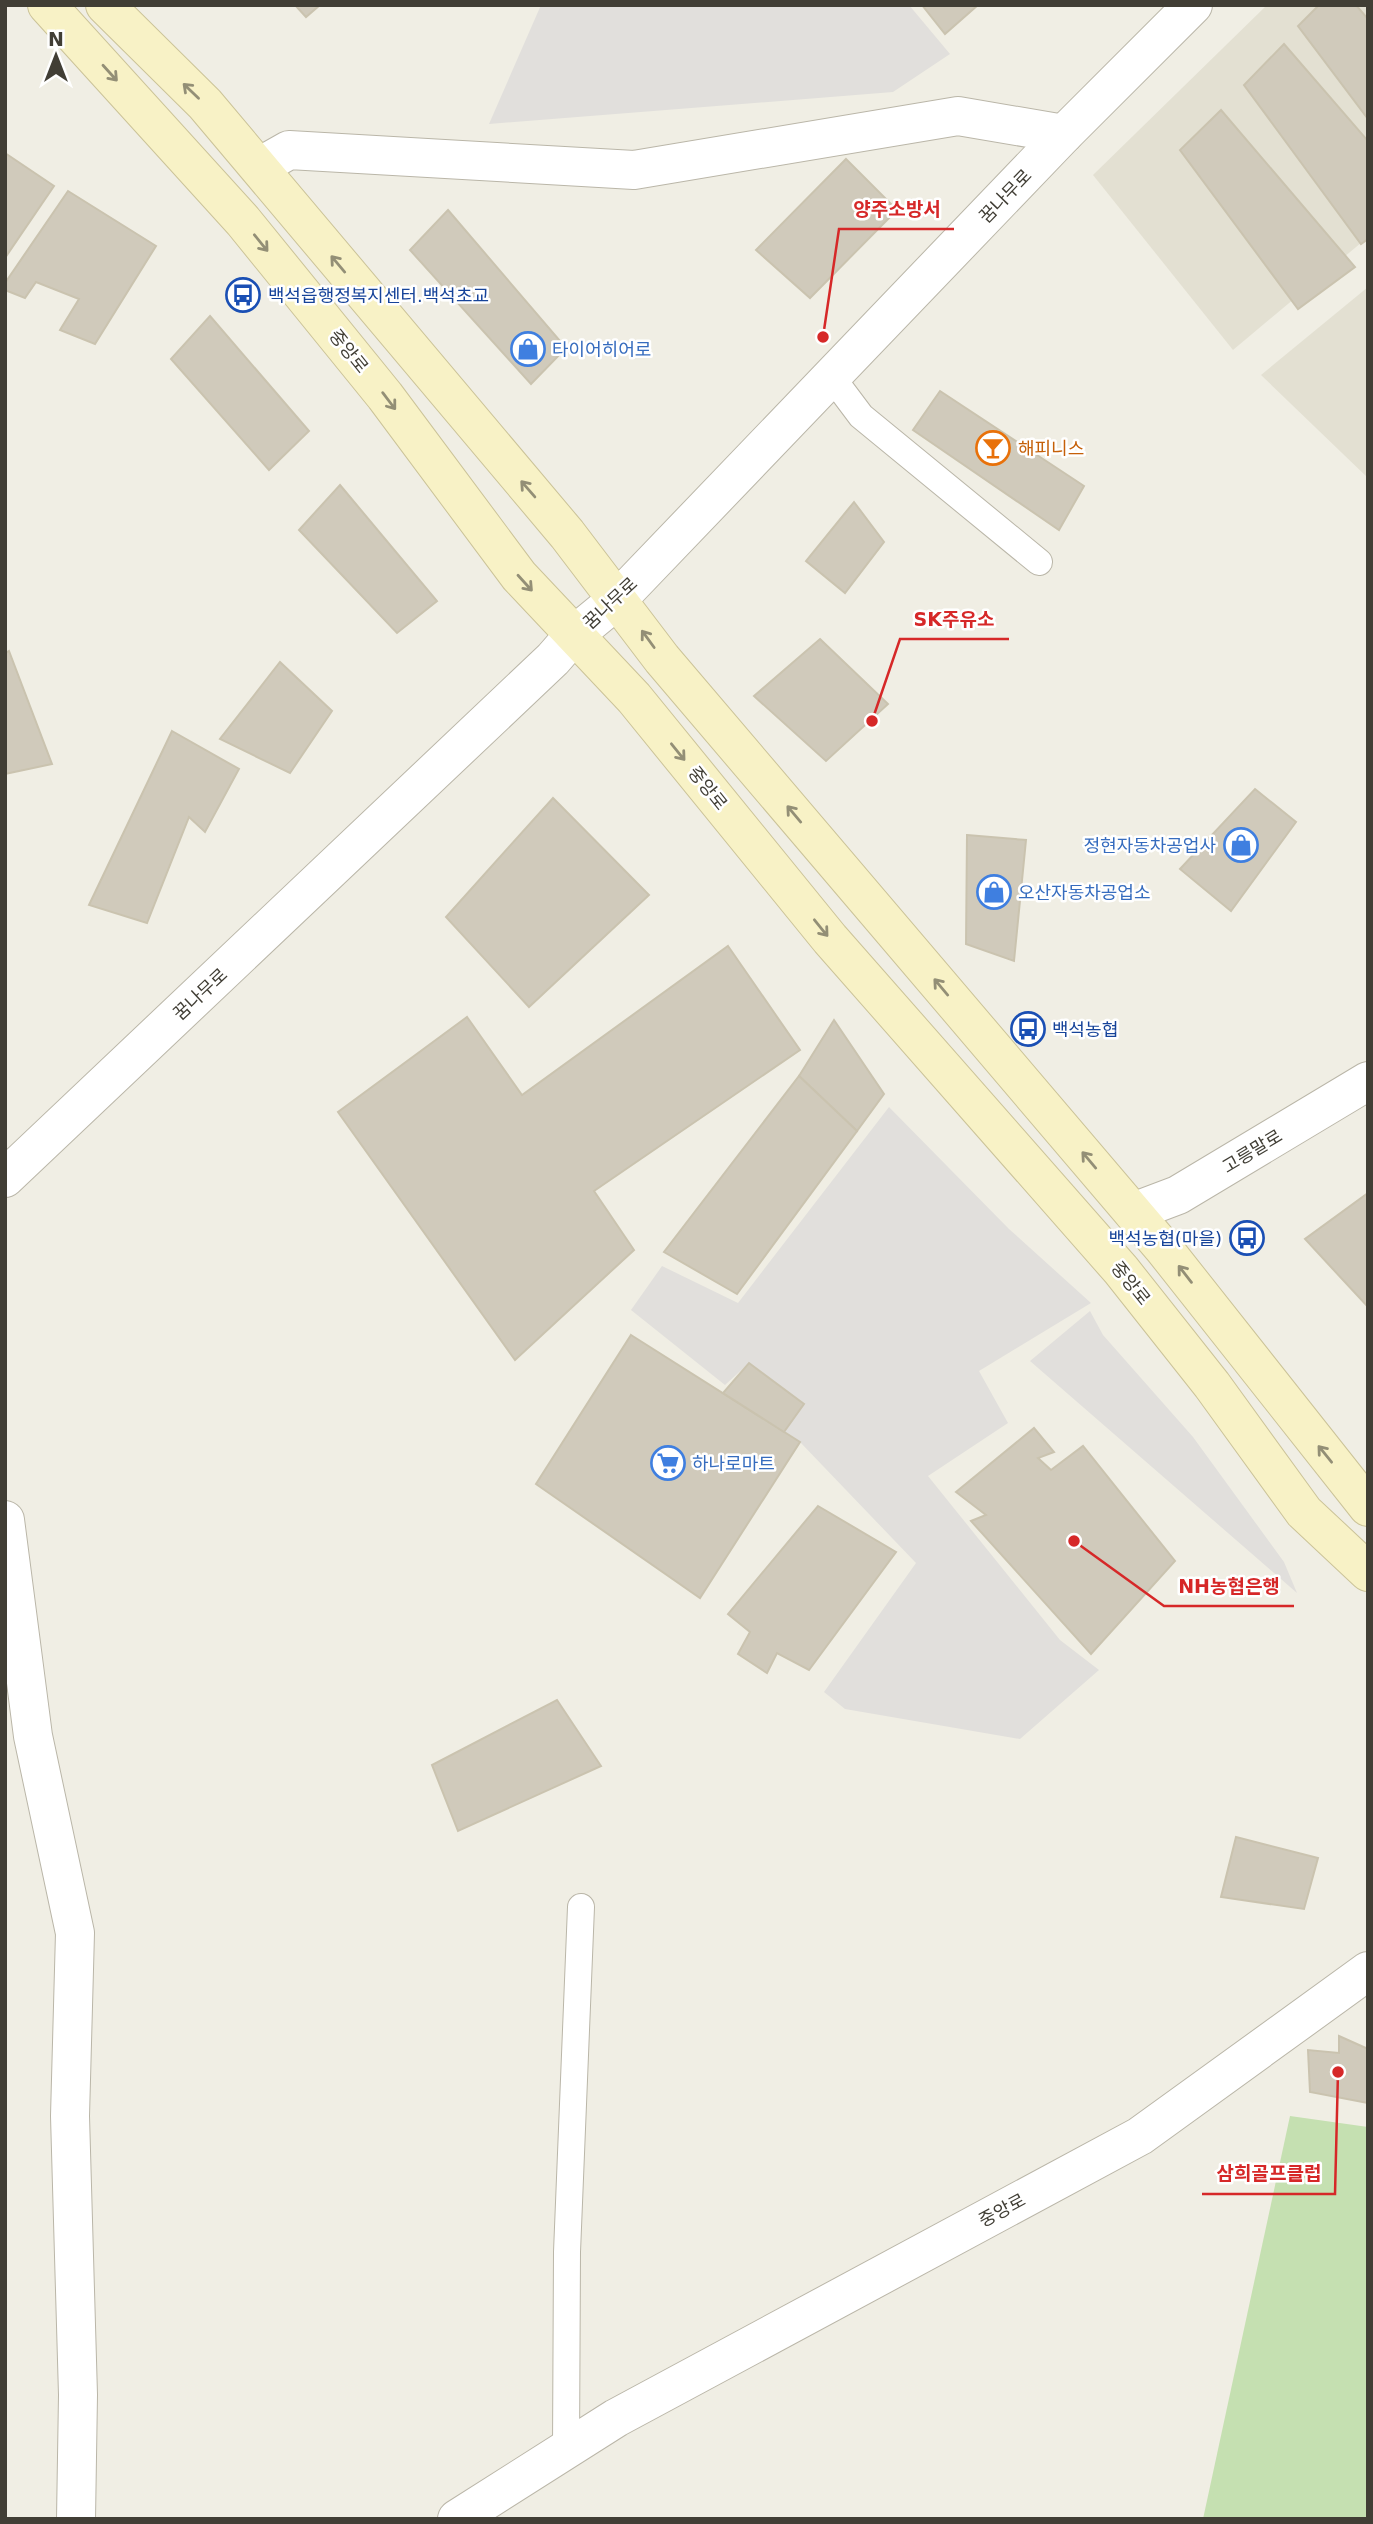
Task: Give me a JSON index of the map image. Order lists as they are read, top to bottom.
{
  "streets": {
    "main road": ["중앙로"],
    "street": ["꿈나무로", "고릉말로"]
  },
  "crossings": [
    ["꿈나무로", "중앙로"]
  ],
  "places": {
    "bus stop": ["백석읍행정복지센터.백석초교", "백석농협", "백석농협(마을)"],
    "other": [
      "양주소방서",
      "SK주유소",
      "NH농협은행",
      "삼희골프클럽"
    ],
    "shop": ["타이어히어로", "정현자동차공업사", "오산자동차공업소"],
    "bar": ["해피니스"],
    "supermarket": ["하나로마트"]
  },
  "north": "top"
}
